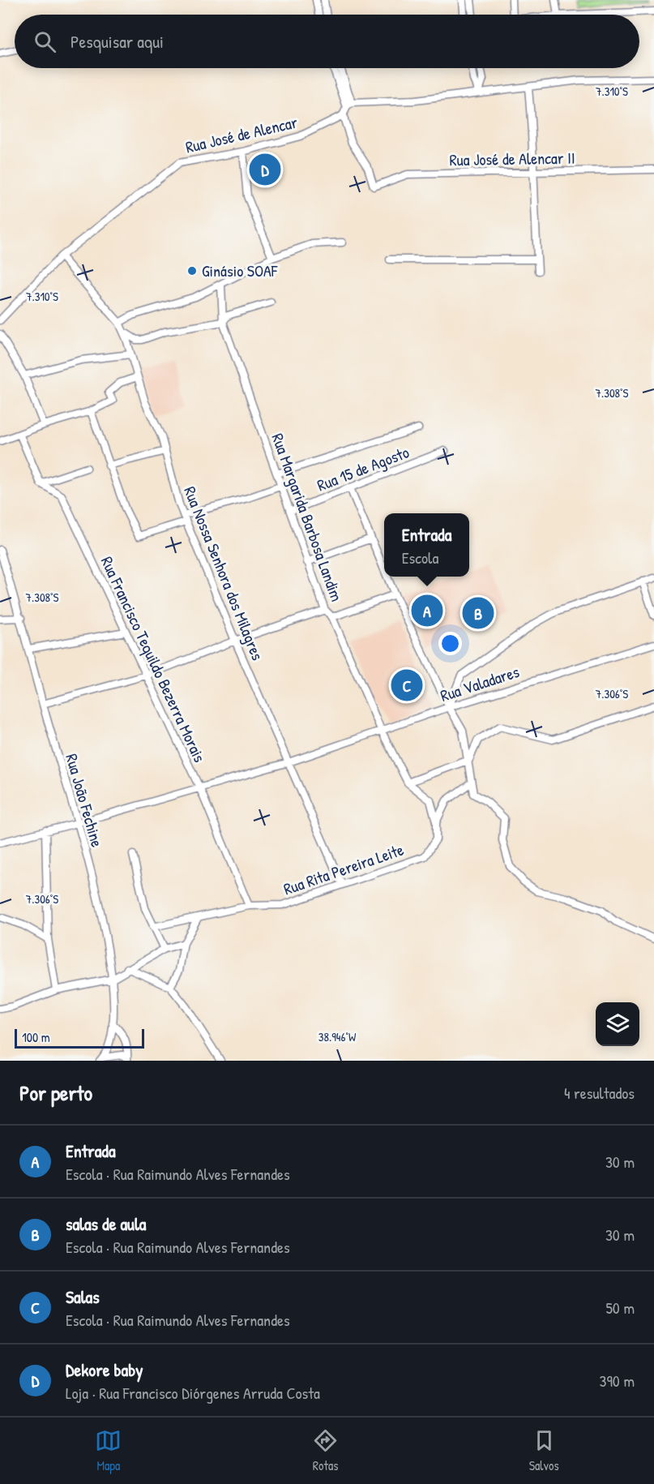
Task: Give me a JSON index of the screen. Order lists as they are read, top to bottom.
{
  "streets": {
    "street": [
      "Rua José de Alencar",
      "Rua José de Alencar II",
      "Rua 15 de Agosto",
      "Rua Margarida Barbosa Landim",
      "Rua Nossa Senhora dos Milagres",
      "Rua Francisco Tequildo Bezerra Morais",
      "Rua Valadares",
      "Rua João Fechine",
      "Rua Rita Pereira Leite"
    ]
  },
  "crossings": [
    ["Rua José de Alencar", "Rua José de Alencar II"],
    ["Rua José de Alencar", "Rua Nossa Senhora dos Milagres"],
    ["Rua 15 de Agosto", "Rua Margarida Barbosa Landim"],
    ["Rua Margarida Barbosa Landim", "Rua Valadares"],
    ["Rua Margarida Barbosa Landim", "Rua Rita Pereira Leite"],
    ["Rua Nossa Senhora dos Milagres", "Rua Valadares"],
    ["Rua Nossa Senhora dos Milagres", "Rua Rita Pereira Leite"],
    ["Rua Francisco Tequildo Bezerra Morais", "Rua Valadares"],
    ["Rua Francisco Tequildo Bezerra Morais", "Rua Rita Pereira Leite"],
    ["Rua Valadares", "Rua João Fechine"]
  ],
  "places": ["Ginásio SOAF"],
  "scale_bar": "100 m",
  "page": {
    "search": "Pesquisar aqui",
    "pins": [
      "D",
      "A",
      "B",
      "C"
    ],
    "popup": ["Entrada", "Escola"],
    "scale": "100 m",
    "heading": ["Por perto", "4 resultados"],
    "list": [
      {
        "mark": "A",
        "name": "Entrada",
        "note": "Escola · Rua Raimundo Alves Fernandes",
        "value": "30 m"
      },
      {
        "mark": "B",
        "name": "salas de aula",
        "note": "Escola · Rua Raimundo Alves Fernandes",
        "value": "30 m"
      },
      {
        "mark": "C",
        "name": "Salas",
        "note": "Escola · Rua Raimundo Alves Fernandes",
        "value": "50 m"
      },
      {
        "mark": "D",
        "name": "Dekore baby",
        "note": "Loja · Rua Francisco Diórgenes Arruda Costa",
        "value": "390 m"
      }
    ],
    "nav": ["Mapa", "Rotas", "Salvos"]
  },
  "coordinates": [
    "7.310°S",
    "7.308°S",
    "7.306°S",
    "38.946°W"
  ]
}
